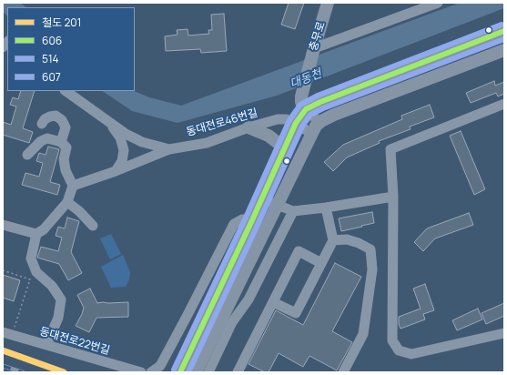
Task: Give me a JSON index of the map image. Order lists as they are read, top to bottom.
{
  "streets": {
    "main road": ["충무로"],
    "street": ["동대전로46번길", "동대전로22번길"]
  },
  "water": ["대동천"],
  "lines": [
    "transit line 607",
    "transit line 606",
    "transit line 514",
    "rail line 201"
  ],
  "legend": [
    "철도 201",
    "606",
    "514",
    "607"
  ]
}
